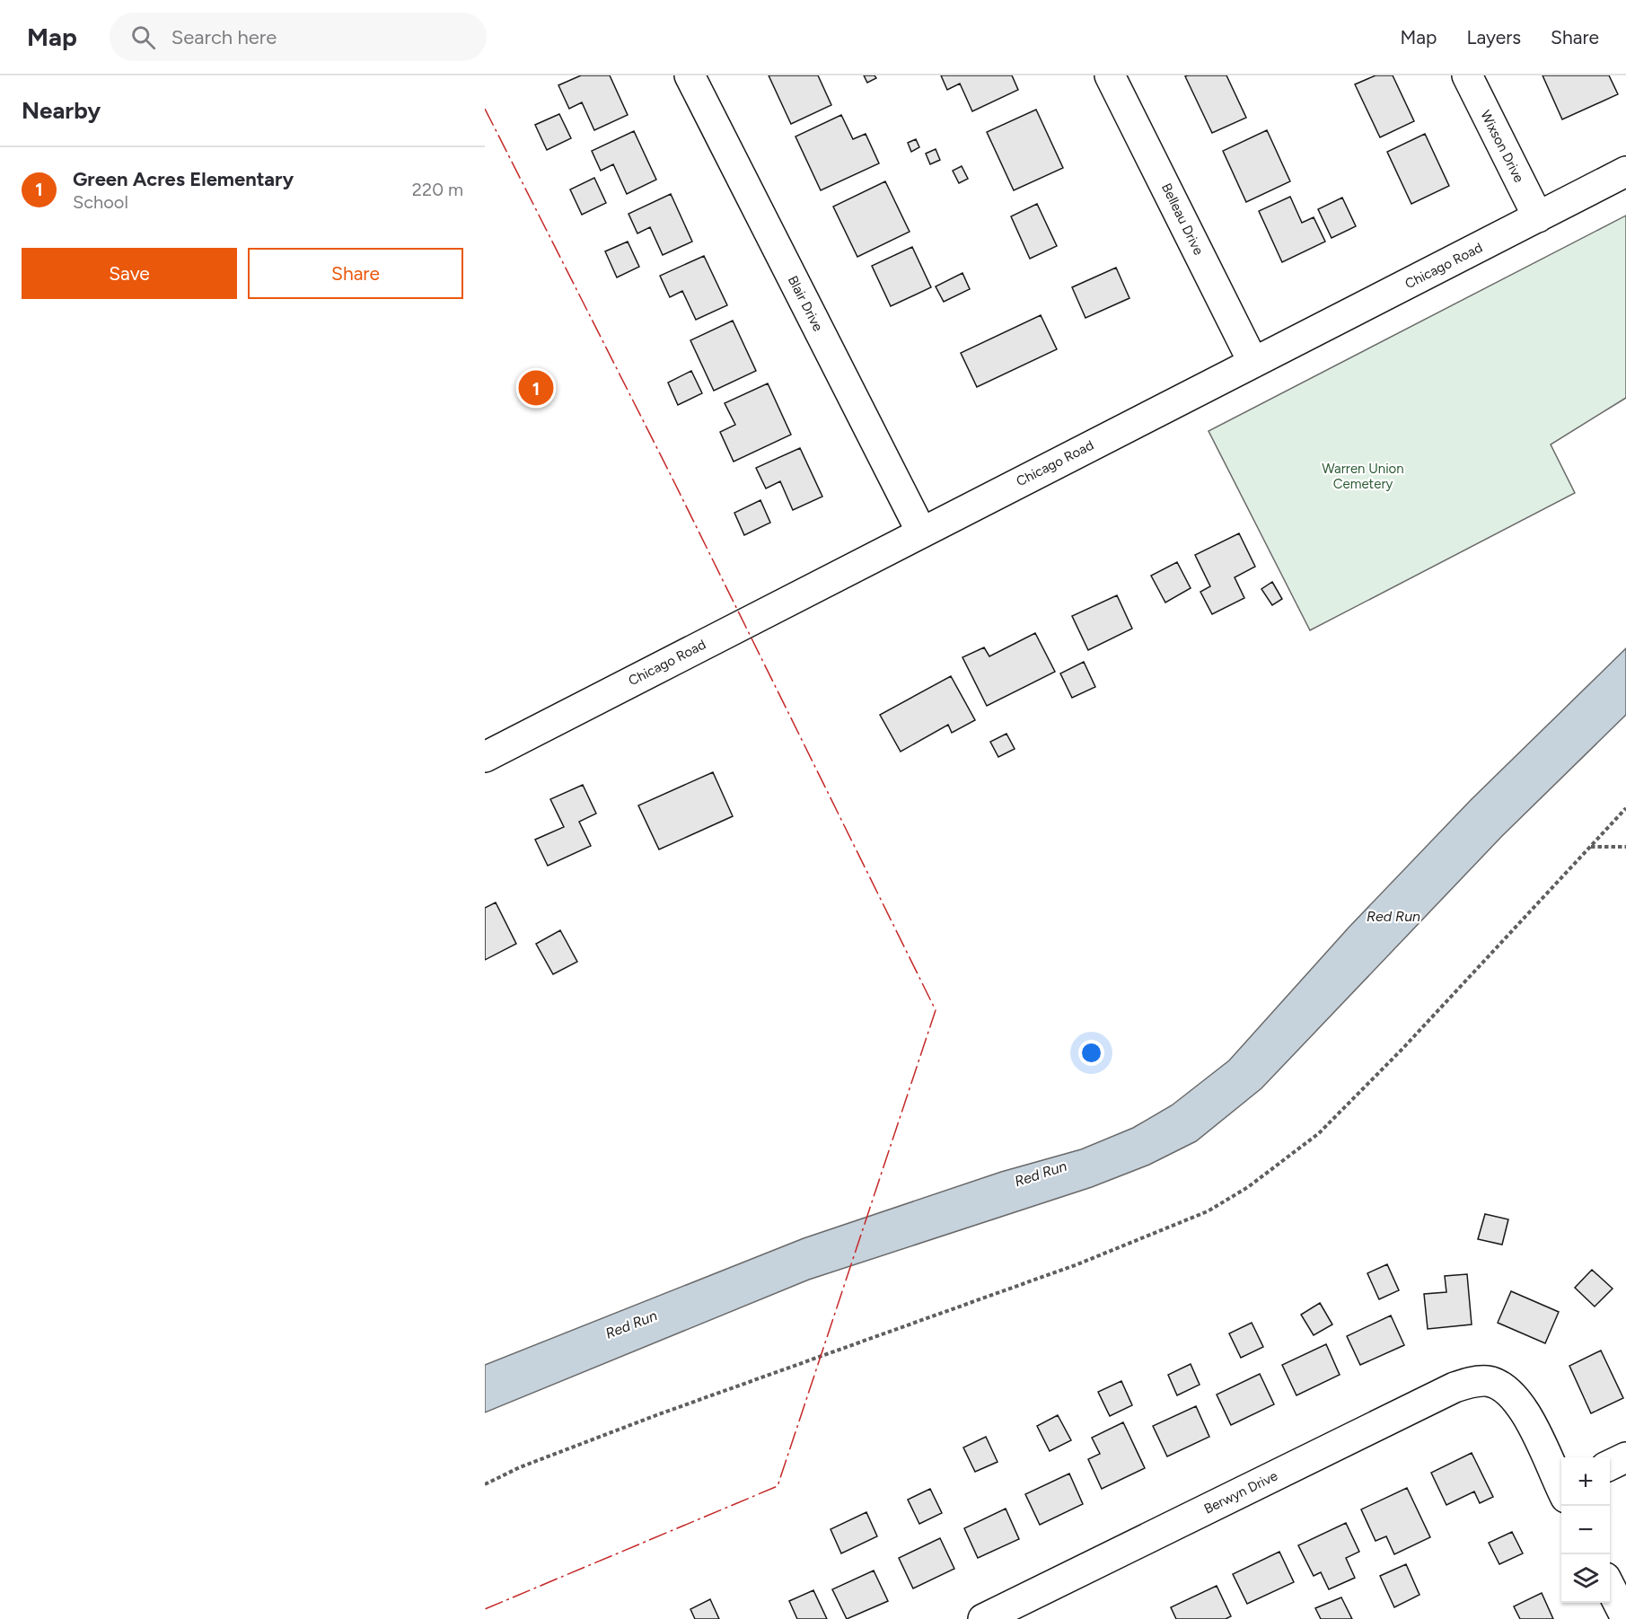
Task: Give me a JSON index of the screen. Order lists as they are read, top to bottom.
{
  "streets": {
    "street": [
      "Wixson Drive",
      "Belleau Drive",
      "Chicago Road",
      "Blair Drive",
      "Berwyn Drive"
    ]
  },
  "crossings": [
    ["Wixson Drive", "Chicago Road"],
    ["Belleau Drive", "Chicago Road"],
    ["Chicago Road", "Blair Drive"]
  ],
  "water": ["Red Run"],
  "parks": ["Warren Union Cemetery"],
  "page": {
    "header": "Map",
    "search": "Search here",
    "nav": ["Map", "Layers", "Share"],
    "heading": "Nearby",
    "list": [
      {
        "mark": "1",
        "name": "Green Acres Elementary",
        "note": "School",
        "value": "220 m"
      }
    ],
    "buttons": ["Save", "Share"],
    "pins": "1",
    "map_buttons": ["+", "−"]
  }
}
